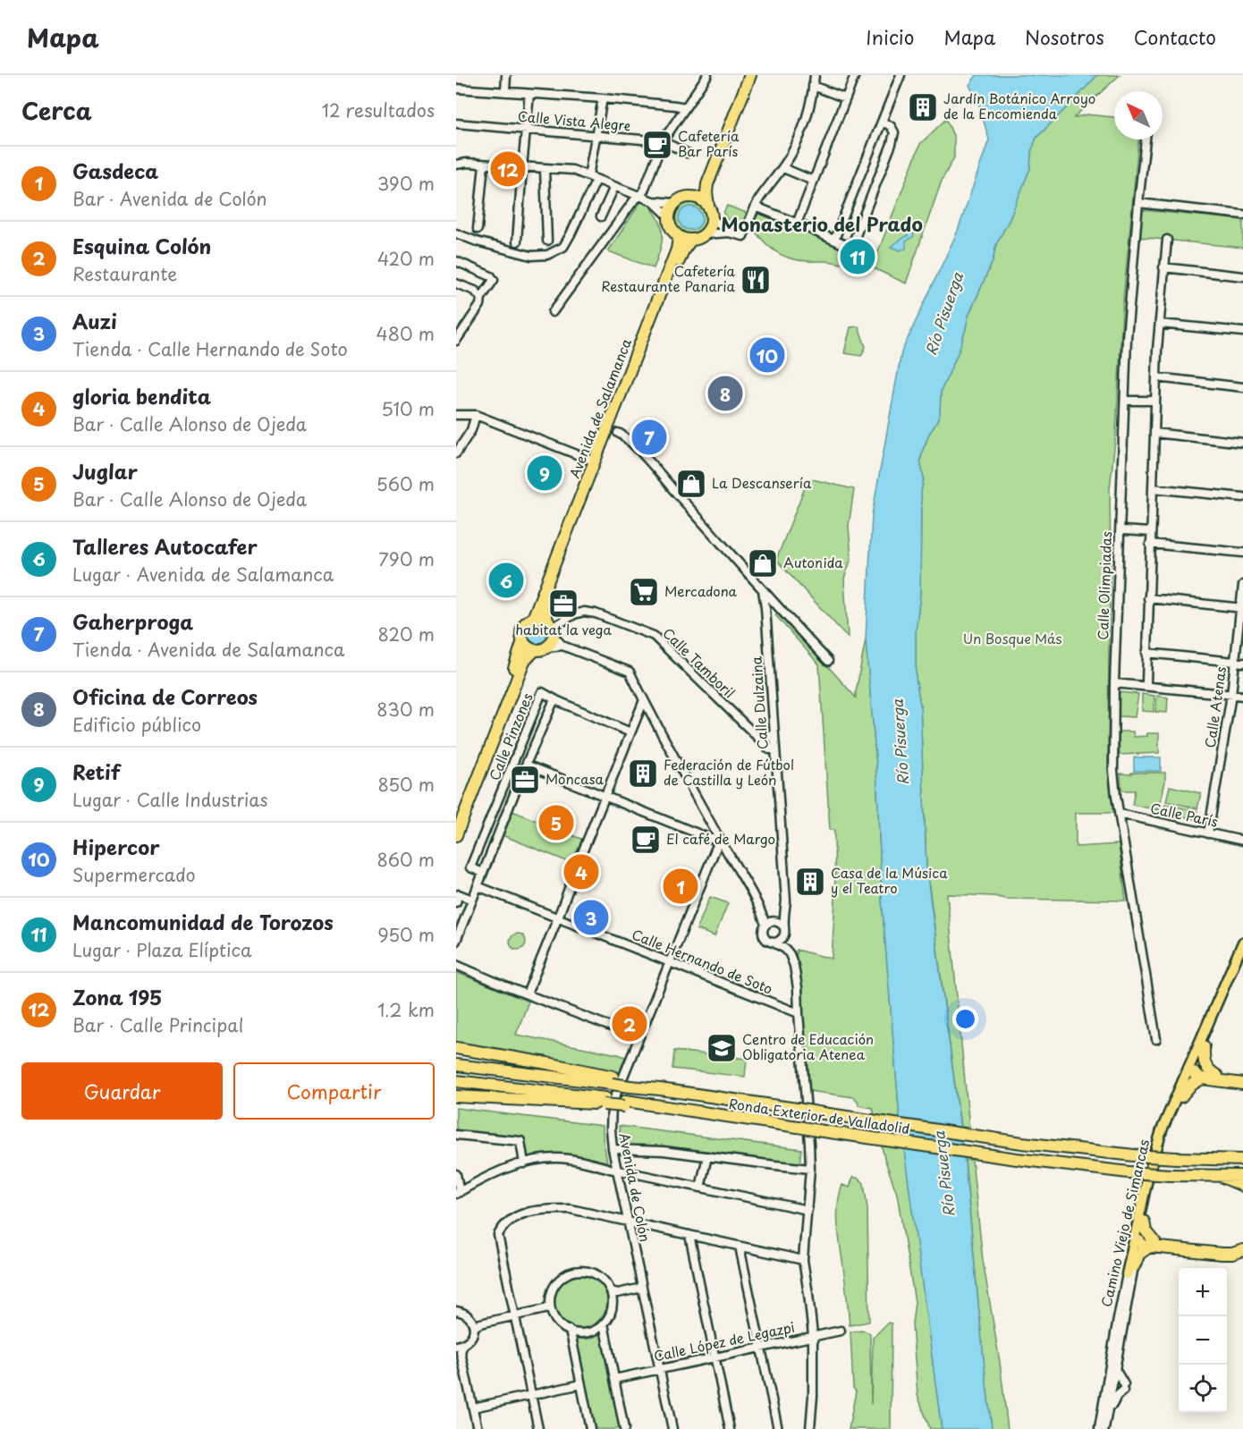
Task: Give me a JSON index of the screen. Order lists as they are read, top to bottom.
{
  "streets": {
    "highway": ["Avenida de Salamanca", "Ronda Exterior de Valladolid"],
    "main road": ["Camino Viejo de Simancas"],
    "street": [
      "Calle Vista Alegre",
      "Calle Olimpiadas",
      "Calle Tamboril",
      "Calle Dulzaina",
      "Calle Atenas",
      "Calle Pinzones",
      "Calle París",
      "Calle Hernando de Soto",
      "Avenida de Colón",
      "Calle López de Legazpi"
    ]
  },
  "crossings": [
    ["Avenida de Salamanca", "Calle Tamboril"],
    ["Calle Olimpiadas", "Calle París"],
    ["Calle Tamboril", "Calle Dulzaina"],
    ["Calle Atenas", "Calle París"],
    ["Calle Hernando de Soto", "Avenida de Colón"],
    ["Avenida de Colón", "Calle López de Legazpi"]
  ],
  "districts": ["Monasterio del Prado"],
  "water": ["Río Pisuerga"],
  "parks": ["Un Bosque Más"],
  "places": {
    "building": ["Jardín Botánico Arroyo de la Encomienda", "Federación de Fútbol de Castilla y León", "Casa de la Música y el Teatro"],
    "cafe": ["Cafetería Bar París", "El café de Margo"],
    "restaurant": ["Cafetería Restaurante Panaria"],
    "shop": ["La Descansería", "Autonida"],
    "supermarket": ["Mercadona"],
    "office": ["habitat la vega", "Moncasa"],
    "school or university": ["Centro de Educación Obligatoria Atenea"]
  },
  "north": "top left",
  "page": {
    "header": "Mapa",
    "nav": [
      "Inicio",
      "Mapa",
      "Nosotros",
      "Contacto"
    ],
    "heading": ["Cerca", "12 resultados"],
    "list": [
      {
        "mark": "1",
        "name": "Gasdeca",
        "note": "Bar · Avenida de Colón",
        "value": "390 m"
      },
      {
        "mark": "2",
        "name": "Esquina Colón",
        "note": "Restaurante",
        "value": "420 m"
      },
      {
        "mark": "3",
        "name": "Auzi",
        "note": "Tienda · Calle Hernando de Soto",
        "value": "480 m"
      },
      {
        "mark": "4",
        "name": "gloria bendita",
        "note": "Bar · Calle Alonso de Ojeda",
        "value": "510 m"
      },
      {
        "mark": "5",
        "name": "Juglar",
        "note": "Bar · Calle Alonso de Ojeda",
        "value": "560 m"
      },
      {
        "mark": "6",
        "name": "Talleres Autocafer",
        "note": "Lugar · Avenida de Salamanca",
        "value": "790 m"
      },
      {
        "mark": "7",
        "name": "Gaherproga",
        "note": "Tienda · Avenida de Salamanca",
        "value": "820 m"
      },
      {
        "mark": "8",
        "name": "Oficina de Correos",
        "note": "Edificio público",
        "value": "830 m"
      },
      {
        "mark": "9",
        "name": "Retif",
        "note": "Lugar · Calle Industrias",
        "value": "850 m"
      },
      {
        "mark": "10",
        "name": "Hipercor",
        "note": "Supermercado",
        "value": "860 m"
      },
      {
        "mark": "11",
        "name": "Mancomunidad de Torozos",
        "note": "Lugar · Plaza Elíptica",
        "value": "950 m"
      },
      {
        "mark": "12",
        "name": "Zona 195",
        "note": "Bar · Calle Principal",
        "value": "1.2 km"
      }
    ],
    "pins": [
      "12",
      "11",
      "10",
      "8",
      "7",
      "9",
      "6",
      "5",
      "4",
      "1",
      "3",
      "2"
    ],
    "buttons": ["Guardar", "Compartir"],
    "map_buttons": ["+", "−"]
  }
}
